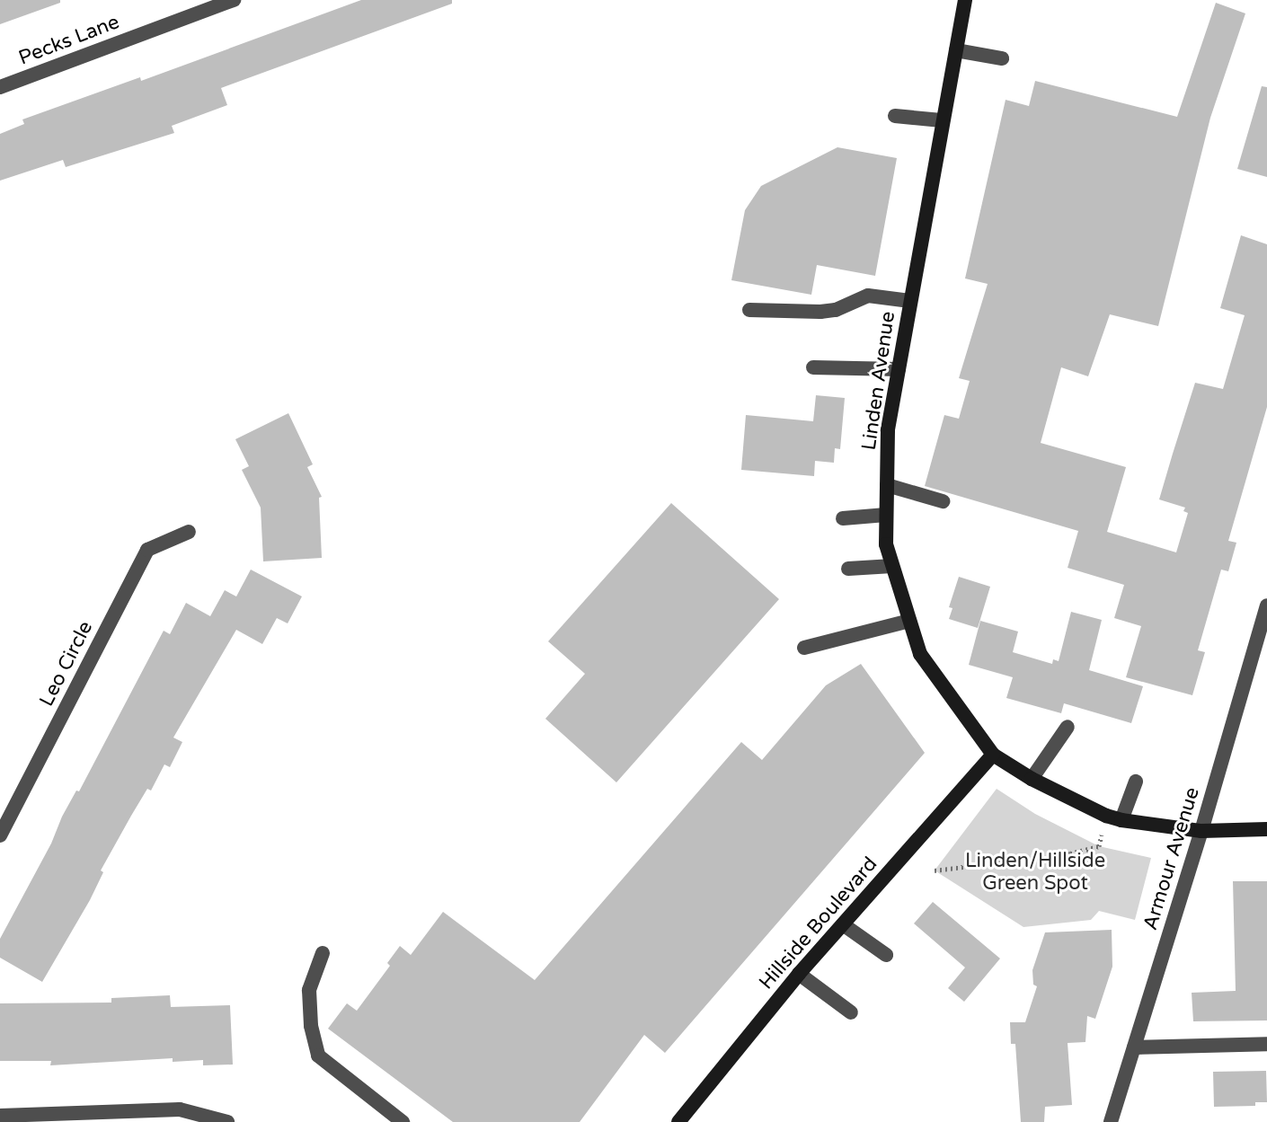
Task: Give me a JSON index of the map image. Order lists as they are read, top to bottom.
{
  "streets": {
    "main road": ["Linden Avenue", "Hillside Boulevard"],
    "street": ["Pecks Lane", "Leo Circle", "Armour Avenue"]
  },
  "crossings": [
    ["Linden Avenue", "Armour Avenue"],
    ["Linden Avenue", "Hillside Boulevard"]
  ],
  "parks": ["Linden/Hillside Green Spot"]
}
